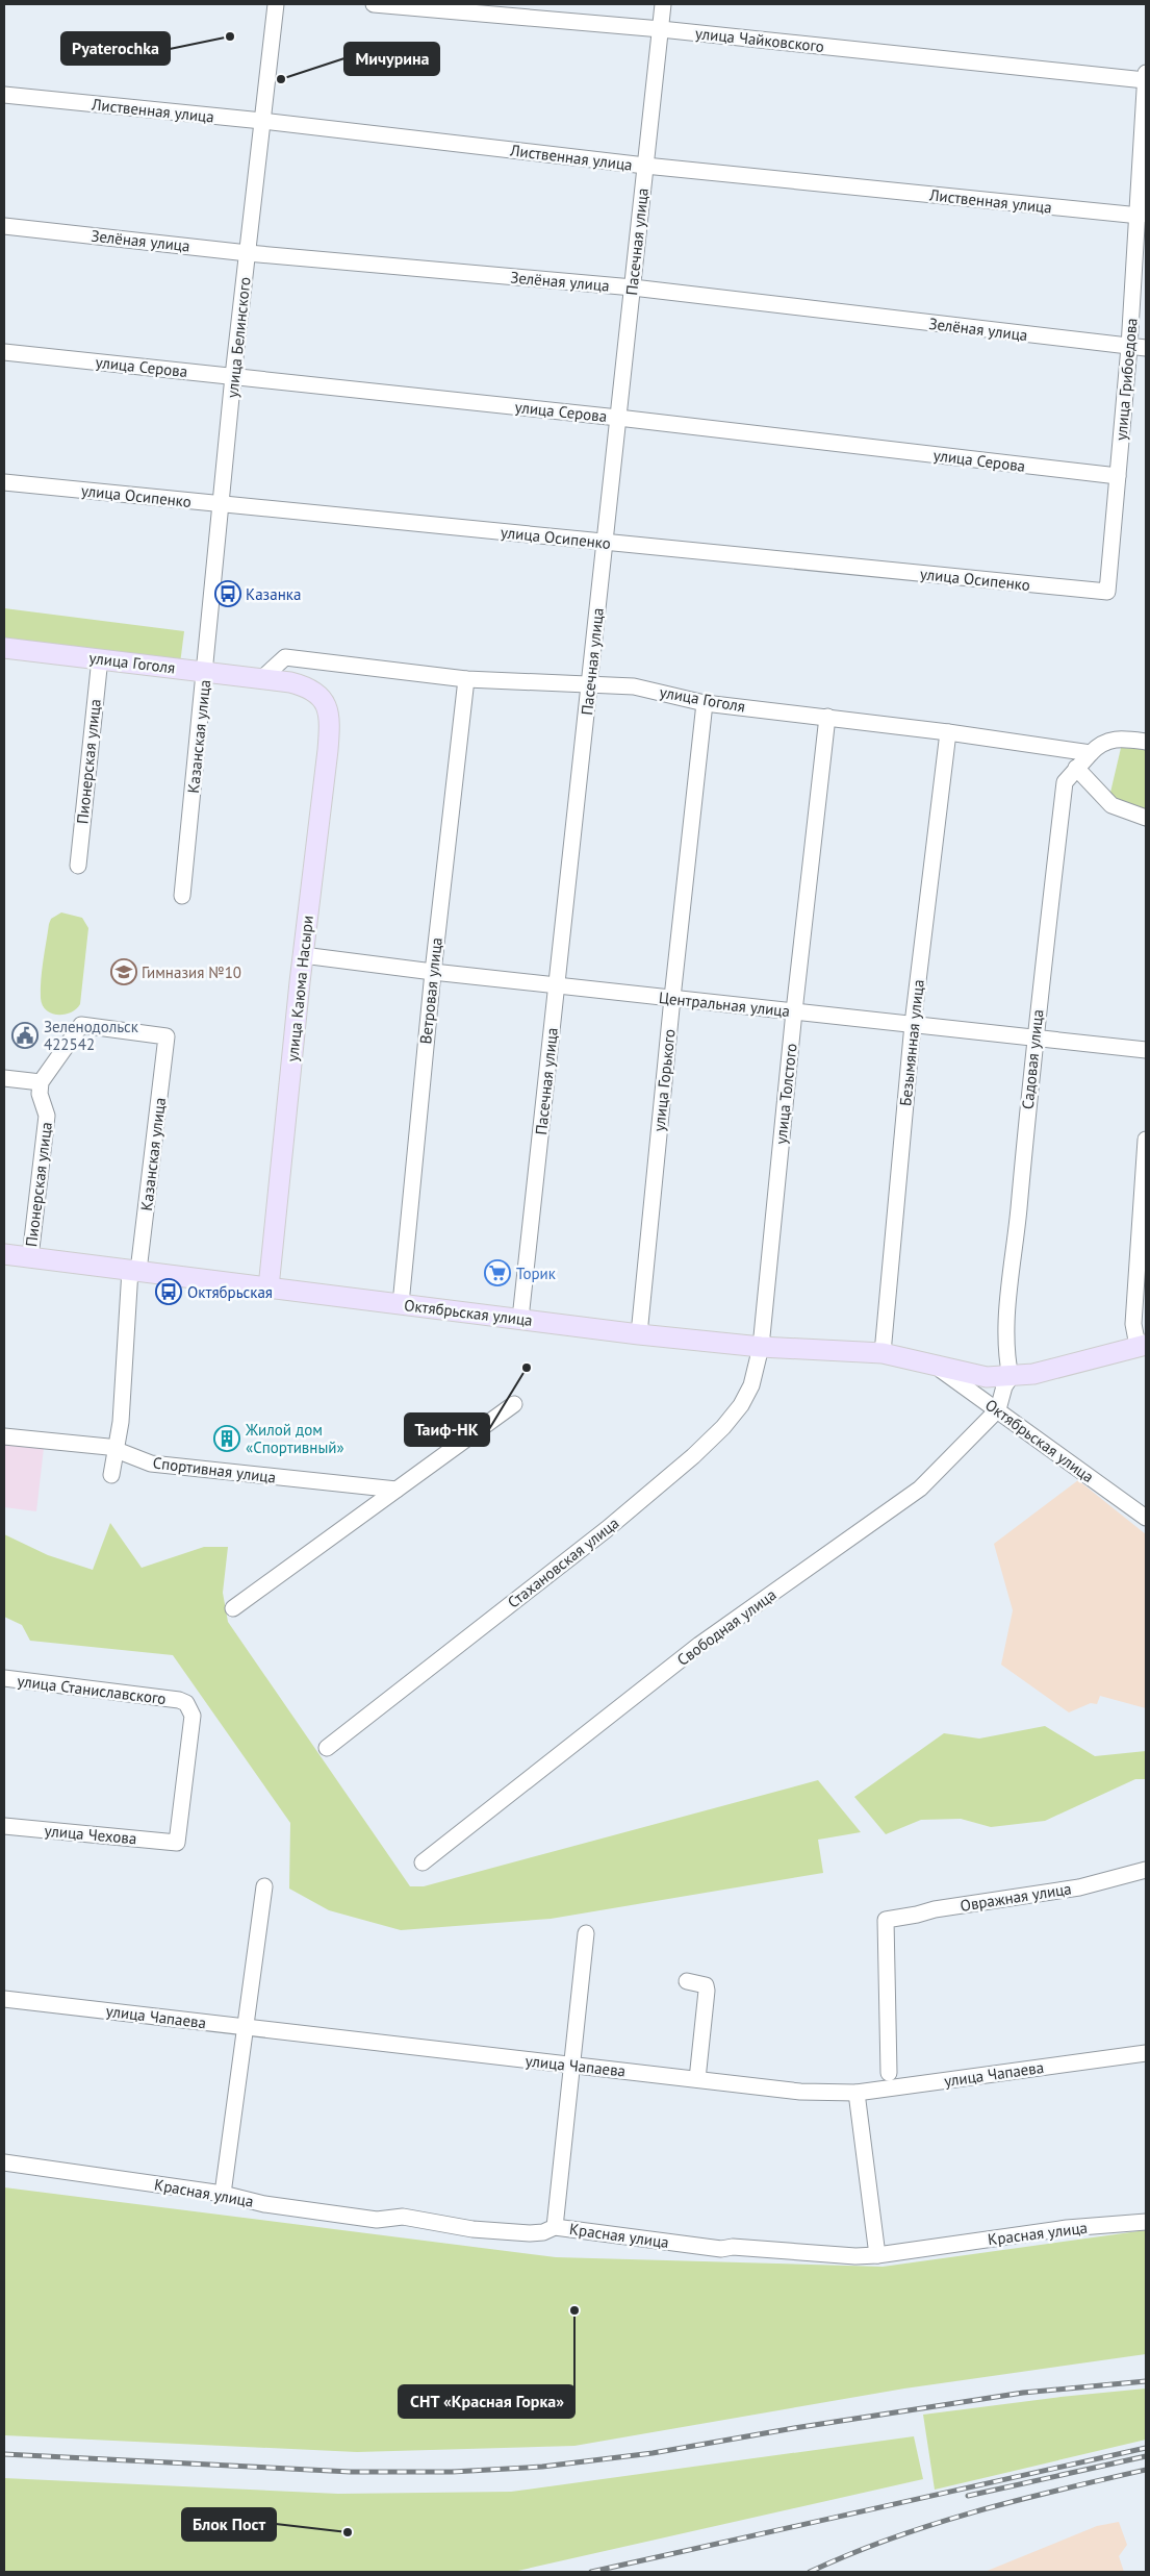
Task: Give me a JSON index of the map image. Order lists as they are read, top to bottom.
{
  "streets": {
    "main road": ["улица Гоголя", "улица Каюма Насыри", "Октябрьская улица"],
    "street": [
      "улица Чайковского",
      "Лиственная улица",
      "Зелёная улица",
      "Пасечная улица",
      "улица Белинского",
      "улица Серова",
      "улица Грибоедова",
      "улица Осипенко",
      "Казанская улица",
      "Пионерская улица",
      "Ветровая улица",
      "Центральная улица",
      "Безымянная улица",
      "Садовая улица",
      "улица Горького",
      "улица Толстого",
      "Спортивная улица",
      "Стахановская улица",
      "Свободная улица",
      "улица Станиславского",
      "улица Чехова",
      "Овражная улица",
      "улица Чапаева",
      "Красная улица"
    ]
  },
  "crossings": [
    ["улица Чайковского", "Пасечная улица"],
    ["улица Чайковского", "улица Грибоедова"],
    ["Лиственная улица", "Пасечная улица"],
    ["Лиственная улица", "улица Белинского"],
    ["Лиственная улица", "улица Грибоедова"],
    ["Зелёная улица", "Пасечная улица"],
    ["Зелёная улица", "улица Белинского"],
    ["Зелёная улица", "улица Грибоедова"],
    ["Пасечная улица", "улица Серова"],
    ["Пасечная улица", "улица Осипенко"],
    ["Пасечная улица", "улица Гоголя"],
    ["Пасечная улица", "Центральная улица"],
    ["Пасечная улица", "Октябрьская улица"],
    ["улица Белинского", "улица Серова"],
    ["улица Белинского", "улица Осипенко"],
    ["улица Белинского", "улица Гоголя"],
    ["улица Белинского", "Казанская улица"],
    ["улица Серова", "улица Грибоедова"],
    ["улица Грибоедова", "улица Осипенко"],
    ["улица Гоголя", "Казанская улица"],
    ["улица Гоголя", "Пионерская улица"],
    ["улица Гоголя", "улица Каюма Насыри"],
    ["улица Гоголя", "Ветровая улица"],
    ["улица Гоголя", "Безымянная улица"],
    ["улица Гоголя", "Садовая улица"],
    ["улица Гоголя", "улица Горького"],
    ["улица Гоголя", "улица Толстого"],
    ["Казанская улица", "Пионерская улица"],
    ["Казанская улица", "Октябрьская улица"],
    ["Казанская улица", "Спортивная улица"],
    ["Пионерская улица", "Октябрьская улица"],
    ["улица Каюма Насыри", "Центральная улица"],
    ["улица Каюма Насыри", "Октябрьская улица"],
    ["Ветровая улица", "Центральная улица"],
    ["Ветровая улица", "Октябрьская улица"],
    ["Центральная улица", "Безымянная улица"],
    ["Центральная улица", "Садовая улица"],
    ["Центральная улица", "улица Горького"],
    ["Центральная улица", "улица Толстого"],
    ["Безымянная улица", "Октябрьская улица"],
    ["Садовая улица", "Октябрьская улица"],
    ["Садовая улица", "Свободная улица"],
    ["улица Горького", "Октябрьская улица"],
    ["улица Толстого", "Октябрьская улица"],
    ["улица Толстого", "Стахановская улица"],
    ["Октябрьская улица", "Стахановская улица"],
    ["Октябрьская улица", "Свободная улица"],
    ["улица Станиславского", "улица Чехова"]
  ],
  "places": {
    "other": [
      "Pyaterochka",
      "Мичурина",
      "Таиф-НК",
      "СНТ «Красная Горка»",
      "Блок Пост"
    ],
    "bus stop": ["Казанка", "Октябрьская"],
    "school or university": ["Гимназия №10"],
    "public building": ["Зеленодольск 422542"],
    "supermarket": ["Торик"],
    "building": ["Жилой дом «Спортивный»"]
  }
}
